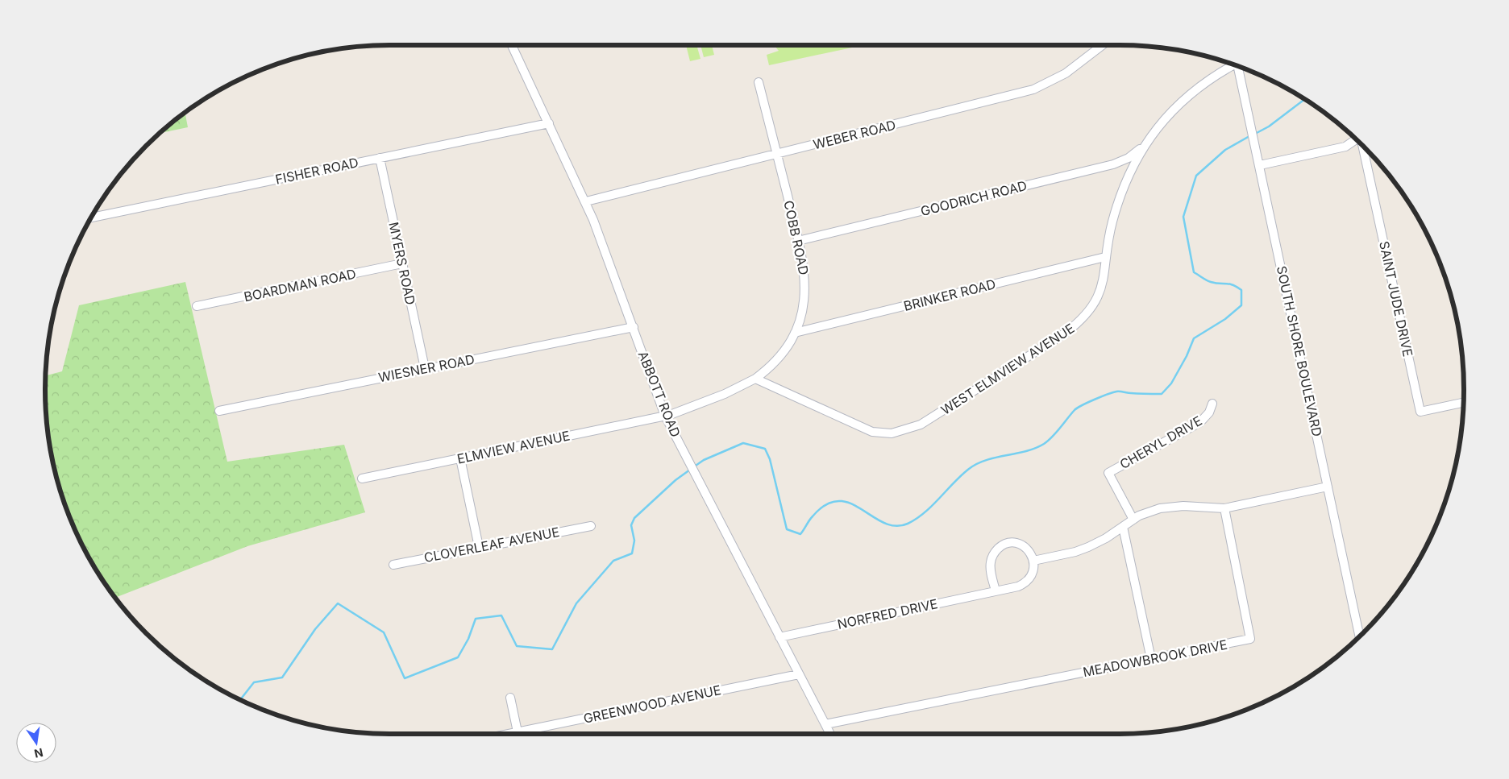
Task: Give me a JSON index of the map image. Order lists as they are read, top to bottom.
{
  "streets": {
    "street": [
      "WEBER ROAD",
      "FISHER ROAD",
      "GOODRICH ROAD",
      "COBB ROAD",
      "MYERS ROAD",
      "BOARDMAN ROAD",
      "BRINKER ROAD",
      "SAINT JUDE DRIVE",
      "SOUTH SHORE BOULEVARD",
      "WIESNER ROAD",
      "WEST ELMVIEW AVENUE",
      "ABBOTT ROAD",
      "CHERYL DRIVE",
      "ELMVIEW AVENUE",
      "CLOVERLEAF AVENUE",
      "NORFRED DRIVE",
      "MEADOWBROOK DRIVE",
      "GREENWOOD AVENUE"
    ]
  },
  "crossings": [
    ["WEBER ROAD", "COBB ROAD"],
    ["WEBER ROAD", "ABBOTT ROAD"],
    ["FISHER ROAD", "MYERS ROAD"],
    ["FISHER ROAD", "ABBOTT ROAD"],
    ["GOODRICH ROAD", "COBB ROAD"],
    ["GOODRICH ROAD", "WEST ELMVIEW AVENUE"],
    ["COBB ROAD", "BRINKER ROAD"],
    ["COBB ROAD", "WEST ELMVIEW AVENUE"],
    ["MYERS ROAD", "BOARDMAN ROAD"],
    ["MYERS ROAD", "WIESNER ROAD"],
    ["BRINKER ROAD", "WEST ELMVIEW AVENUE"],
    ["WIESNER ROAD", "ABBOTT ROAD"],
    ["ABBOTT ROAD", "ELMVIEW AVENUE"],
    ["ABBOTT ROAD", "NORFRED DRIVE"],
    ["ABBOTT ROAD", "MEADOWBROOK DRIVE"],
    ["ABBOTT ROAD", "GREENWOOD AVENUE"]
  ],
  "north": "bottom"
}
